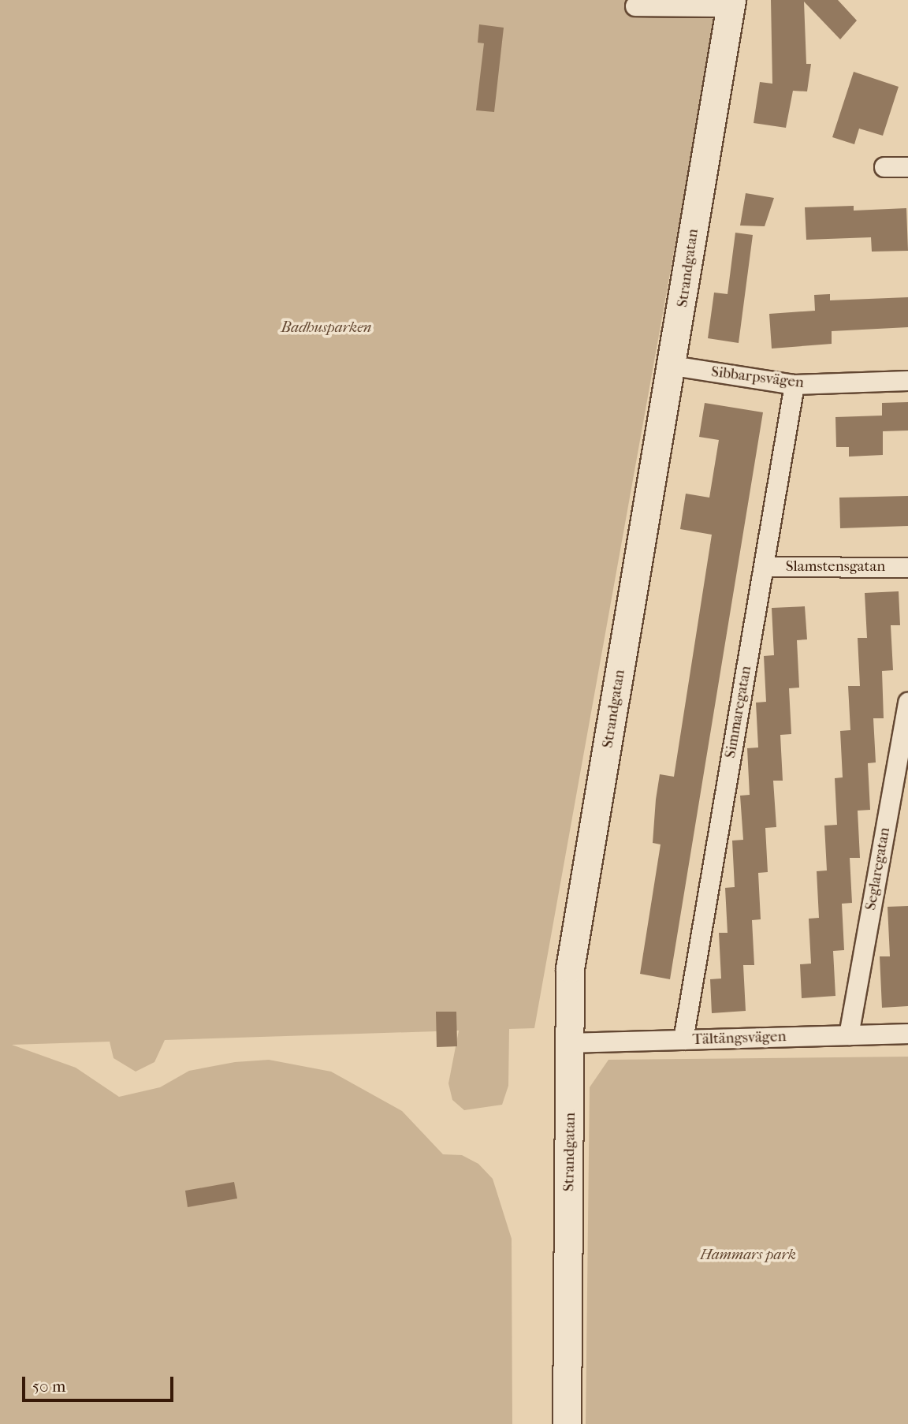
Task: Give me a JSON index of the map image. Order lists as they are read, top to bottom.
{
  "streets": {
    "street": [
      "Strandgatan",
      "Sibbarpsvägen",
      "Slamstensgatan",
      "Simmaregatan",
      "Seglaregatan",
      "Tältängsvägen"
    ]
  },
  "crossings": [
    ["Strandgatan", "Sibbarpsvägen"],
    ["Strandgatan", "Tältängsvägen"],
    ["Sibbarpsvägen", "Simmaregatan"],
    ["Slamstensgatan", "Simmaregatan"],
    ["Simmaregatan", "Tältängsvägen"],
    ["Seglaregatan", "Tältängsvägen"]
  ],
  "parks": ["Badhusparken", "Hammars park"],
  "scale_bar": "50 m"
}
